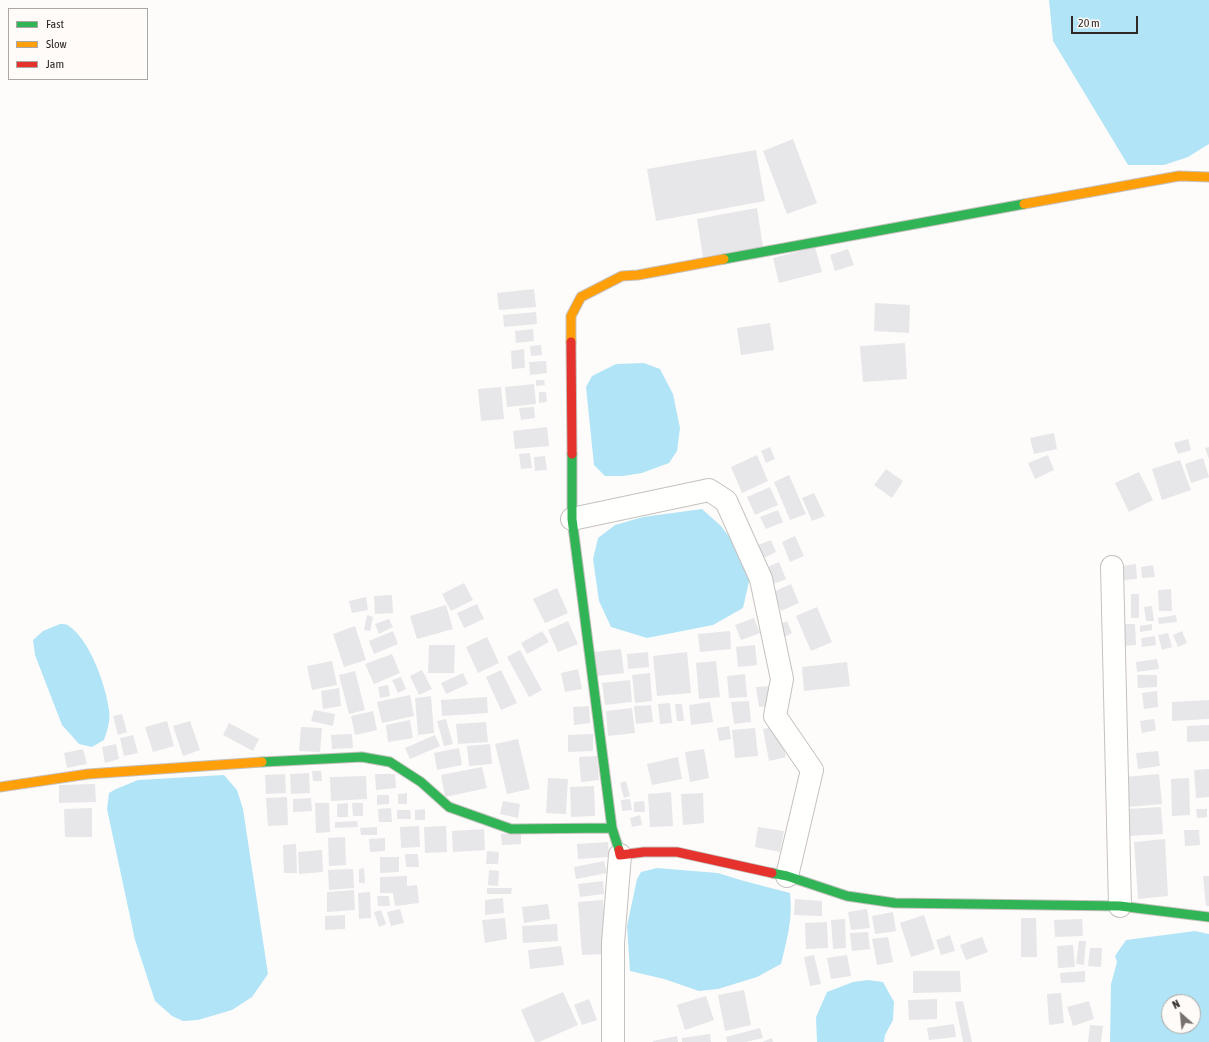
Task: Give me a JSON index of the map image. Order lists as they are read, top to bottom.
{
  "legend": ["Fast", "Slow", "Jam"],
  "scale_bar": "20 m",
  "north": "top left"
}
